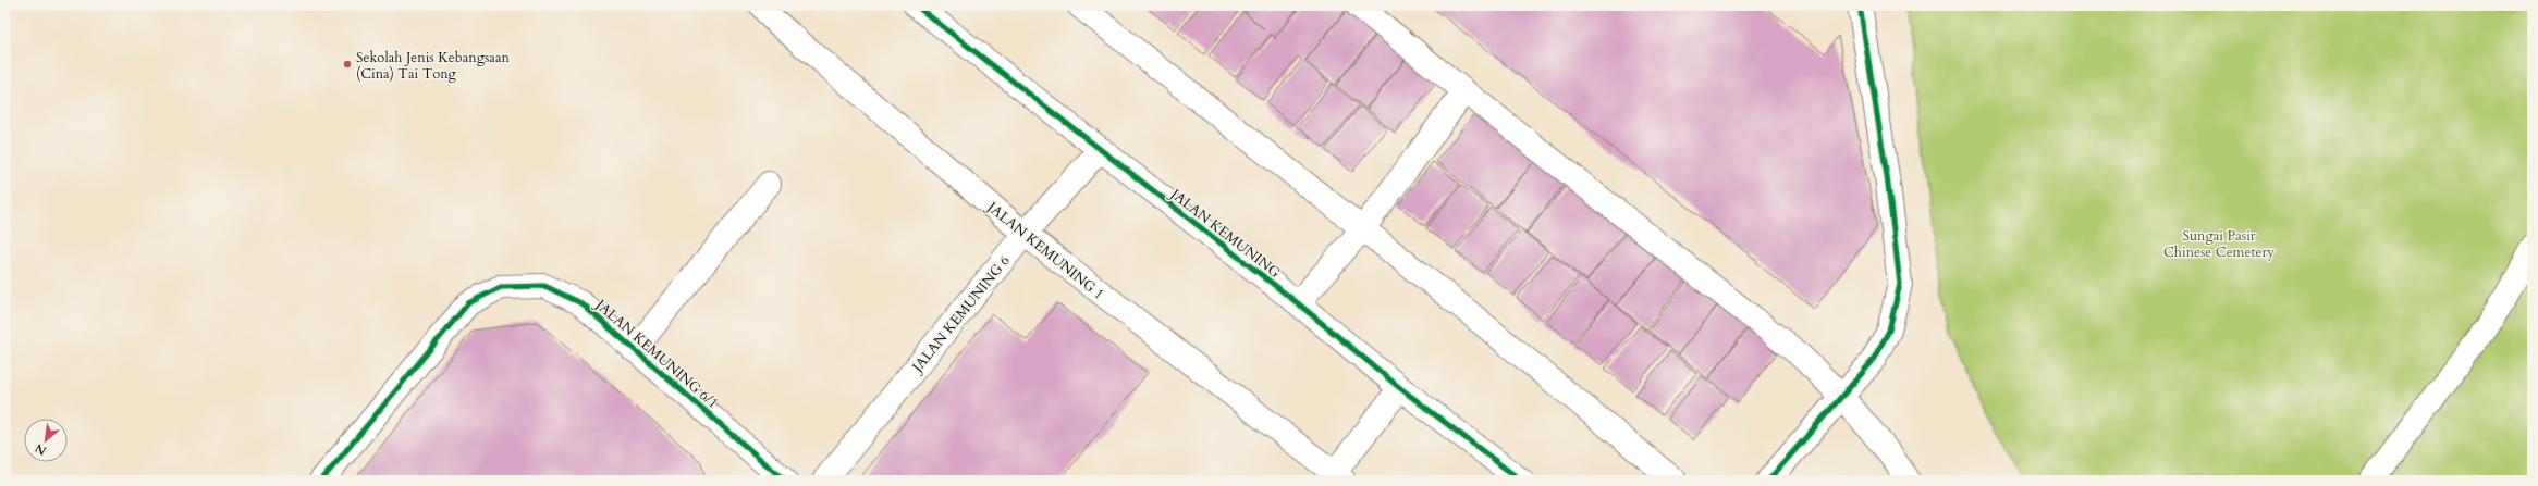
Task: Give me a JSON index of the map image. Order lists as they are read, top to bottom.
{
  "streets": {
    "street": [
      "JALAN KEMUNING",
      "JALAN KEMUNING 1",
      "JALAN KEMUNING 6",
      "JALAN KEMUNING 6/1"
    ]
  },
  "crossings": [
    ["JALAN KEMUNING", "JALAN KEMUNING 6"],
    ["JALAN KEMUNING 1", "JALAN KEMUNING 6"]
  ],
  "parks": ["Sungai Pasir Chinese Cemetery"],
  "places": ["Sekolah Jenis Kebangsaan (Cina) Tai Tong"],
  "north": "bottom left"
}
